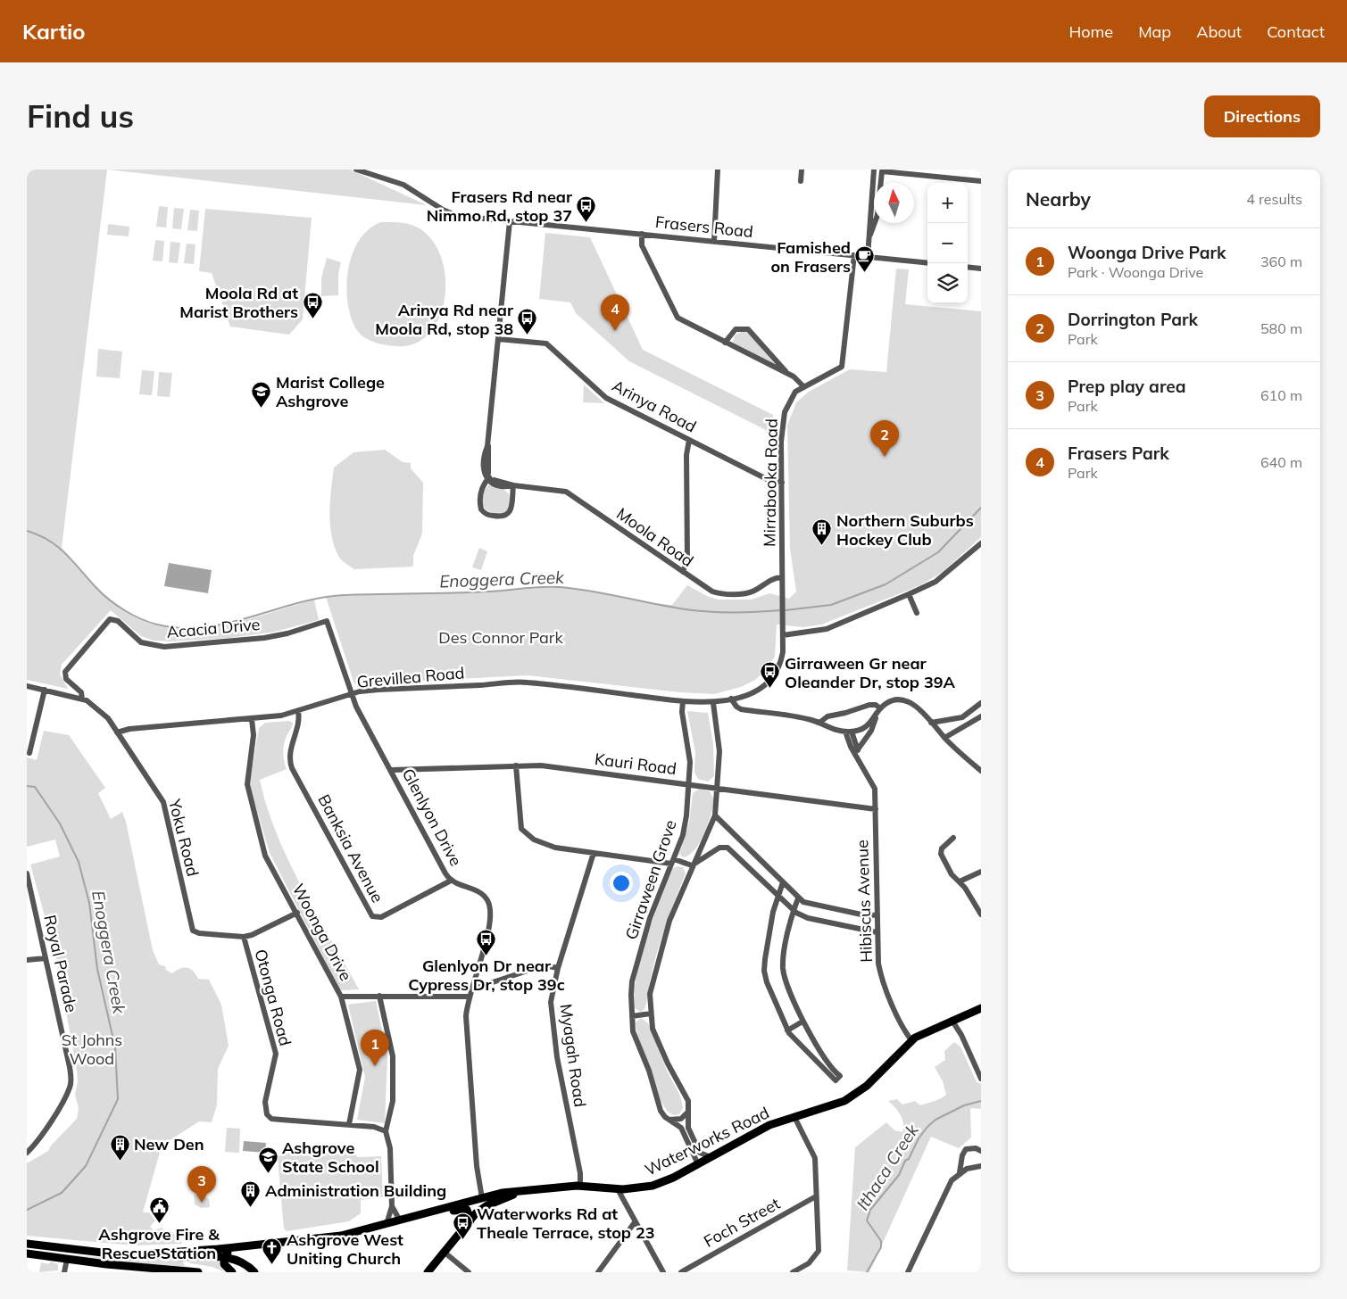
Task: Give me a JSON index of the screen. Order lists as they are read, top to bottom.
{
  "streets": {
    "main road": ["Waterworks Road"],
    "street": [
      "Frasers Road",
      "Arinya Road",
      "Mirrabooka Road",
      "Moola Road",
      "Acacia Drive",
      "Grevillea Road",
      "Kauri Road",
      "Glenlyon Drive",
      "Yoku Road",
      "Banksia Avenue",
      "Girraween Grove",
      "Hibiscus Avenue",
      "Woonga Drive",
      "Royal Parade",
      "Otonga Road",
      "Myagah Road",
      "Foch Street"
    ]
  },
  "crossings": [
    ["Frasers Road", "Mirrabooka Road"],
    ["Arinya Road", "Mirrabooka Road"],
    ["Mirrabooka Road", "Moola Road"],
    ["Acacia Drive", "Glenlyon Drive"],
    ["Acacia Drive", "Yoku Road"],
    ["Grevillea Road", "Glenlyon Drive"],
    ["Grevillea Road", "Yoku Road"],
    ["Grevillea Road", "Banksia Avenue"],
    ["Grevillea Road", "Girraween Grove"],
    ["Grevillea Road", "Woonga Drive"],
    ["Kauri Road", "Glenlyon Drive"],
    ["Kauri Road", "Girraween Grove"],
    ["Kauri Road", "Hibiscus Avenue"],
    ["Glenlyon Drive", "Banksia Avenue"],
    ["Glenlyon Drive", "Waterworks Road"],
    ["Yoku Road", "Woonga Drive"],
    ["Yoku Road", "Otonga Road"],
    ["Girraween Grove", "Waterworks Road"],
    ["Hibiscus Avenue", "Waterworks Road"],
    ["Woonga Drive", "Otonga Road"],
    ["Myagah Road", "Waterworks Road"]
  ],
  "water": ["Enoggera Creek", "Ithaca Creek"],
  "parks": ["Des Connor Park", "St Johns Wood"],
  "places": {
    "bus stop": [
      "Frasers Rd near Nimmo Rd, stop 37",
      "Moola Rd at Marist Brothers",
      "Arinya Rd near Moola Rd, stop 38",
      "Girraween Gr near Oleander Dr, stop 39A",
      "Glenlyon Dr near Cypress Dr, stop 39c",
      "Waterworks Rd at Theale Terrace, stop 23"
    ],
    "cafe": ["Famished on Frasers"],
    "school or university": ["Marist College Ashgrove", "Ashgrove State School"],
    "building": ["Northern Suburbs Hockey Club", "New Den", "Administration Building"],
    "public building": ["Ashgrove Fire & Rescue Station"],
    "church": ["Ashgrove West Uniting Church"]
  },
  "north": "top",
  "page": {
    "header": "Kartio",
    "nav": [
      "Home",
      "Map",
      "About",
      "Contact"
    ],
    "buttons": "Directions",
    "title": "Find us",
    "heading": ["Nearby", "4 results"],
    "map_buttons": ["+", "−"],
    "list": [
      {
        "mark": "1",
        "name": "Woonga Drive Park",
        "note": "Park · Woonga Drive",
        "value": "360 m"
      },
      {
        "mark": "2",
        "name": "Dorrington Park",
        "note": "Park",
        "value": "580 m"
      },
      {
        "mark": "3",
        "name": "Prep play area",
        "note": "Park",
        "value": "610 m"
      },
      {
        "mark": "4",
        "name": "Frasers Park",
        "note": "Park",
        "value": "640 m"
      }
    ],
    "pins": [
      "4",
      "2",
      "1",
      "3"
    ]
  }
}
